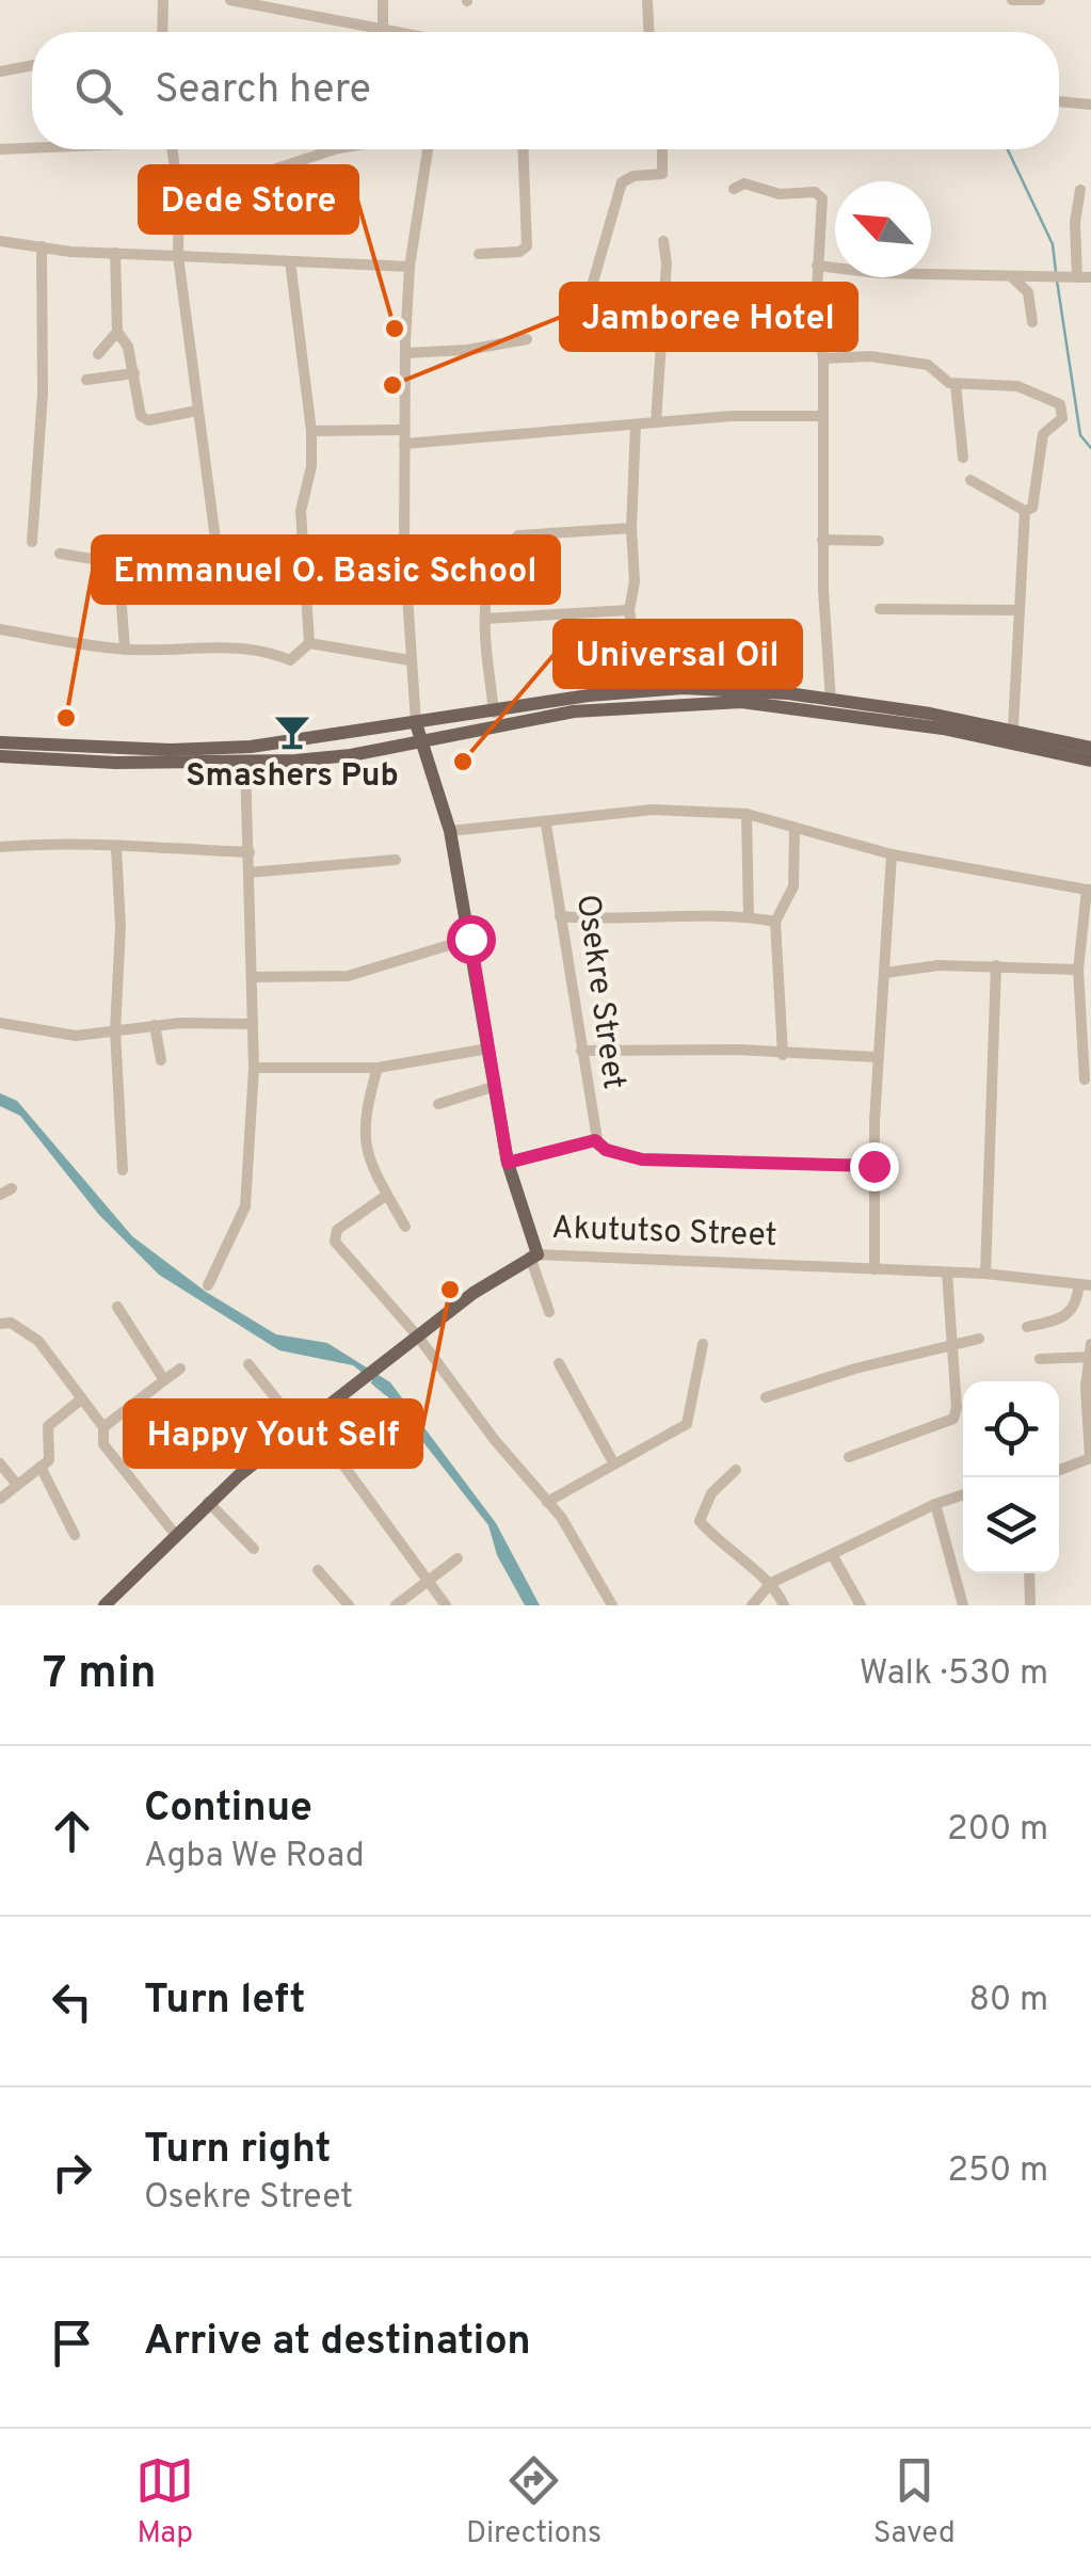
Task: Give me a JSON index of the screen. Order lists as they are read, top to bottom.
{
  "streets": {
    "main road": ["Akututso Street"],
    "street": ["Osekre Street"]
  },
  "places": {
    "other": [
      "Dede Store",
      "Jamboree Hotel",
      "Emmanuel O. Basic School",
      "Universal Oil",
      "Happy Yout Self"
    ],
    "bar": ["Smashers Pub"]
  },
  "north": "top left",
  "page": {
    "search": "Search here",
    "heading": ["7 min", "Walk · 530 m"],
    "list": [
      ["Continue", "Agba We Road", "200 m"],
      ["Turn left", "80 m"],
      ["Turn right", "Osekre Street", "250 m"],
      "Arrive at destination"
    ],
    "nav": ["Map", "Directions", "Saved"]
  }
}
